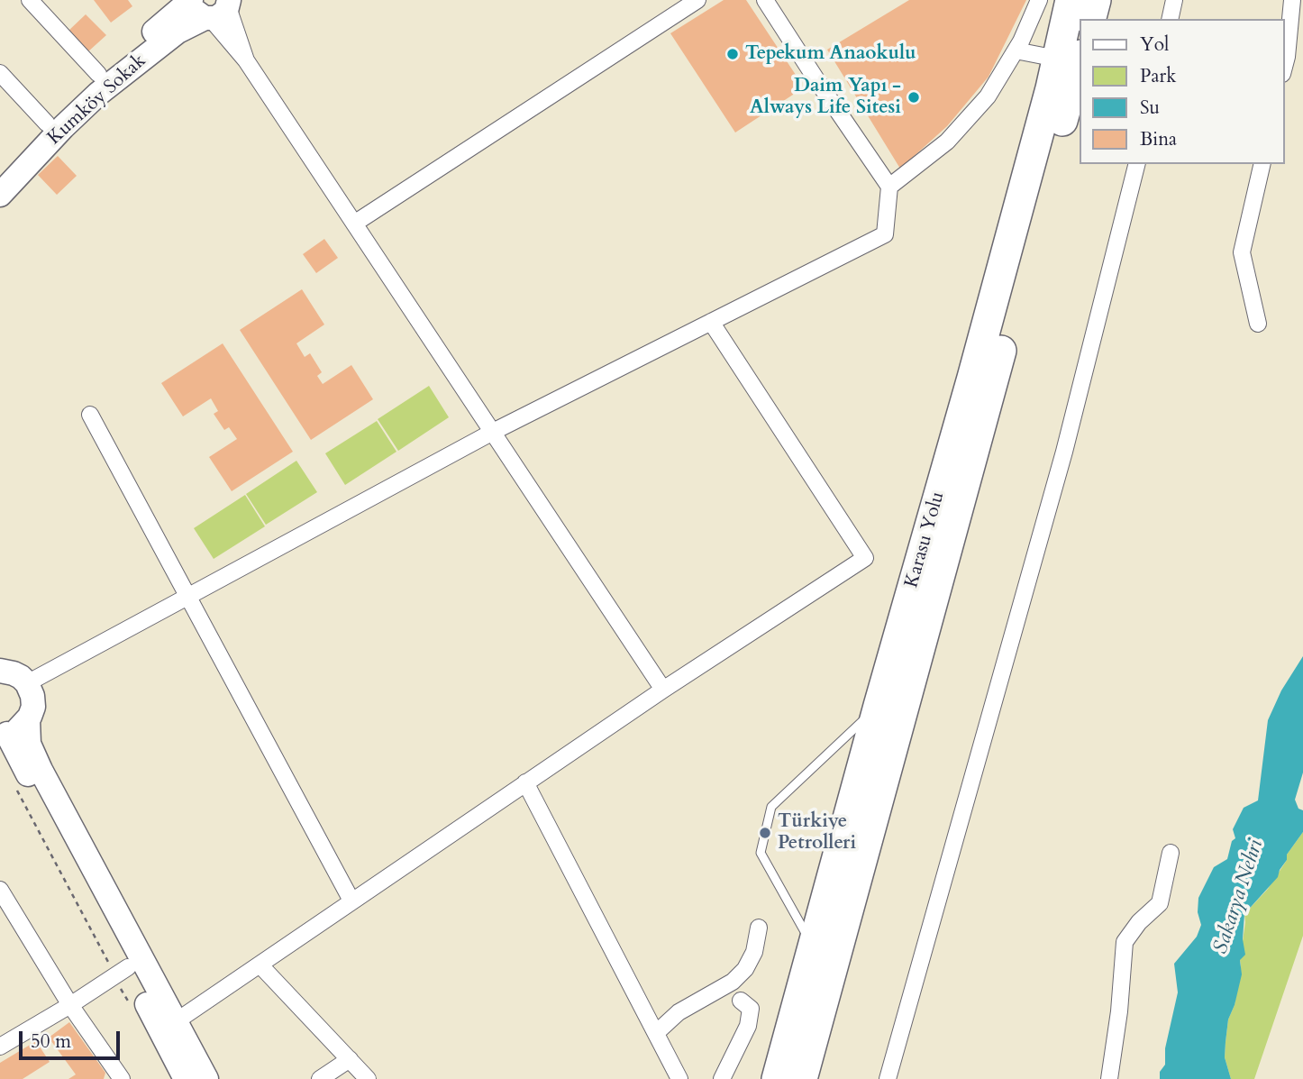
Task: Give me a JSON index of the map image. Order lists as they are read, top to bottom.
{
  "streets": {
    "highway": ["Karasu Yolu"],
    "main road": ["Kumköy Sokak"]
  },
  "water": ["Sakarya Nehri"],
  "places": ["Tepekum Anaokulu", "Daim Yapı - Always Life Sitesi", "Türkiye Petrolleri"],
  "legend": [
    "Yol",
    "Park",
    "Su",
    "Bina"
  ],
  "scale_bar": "50 m"
}
